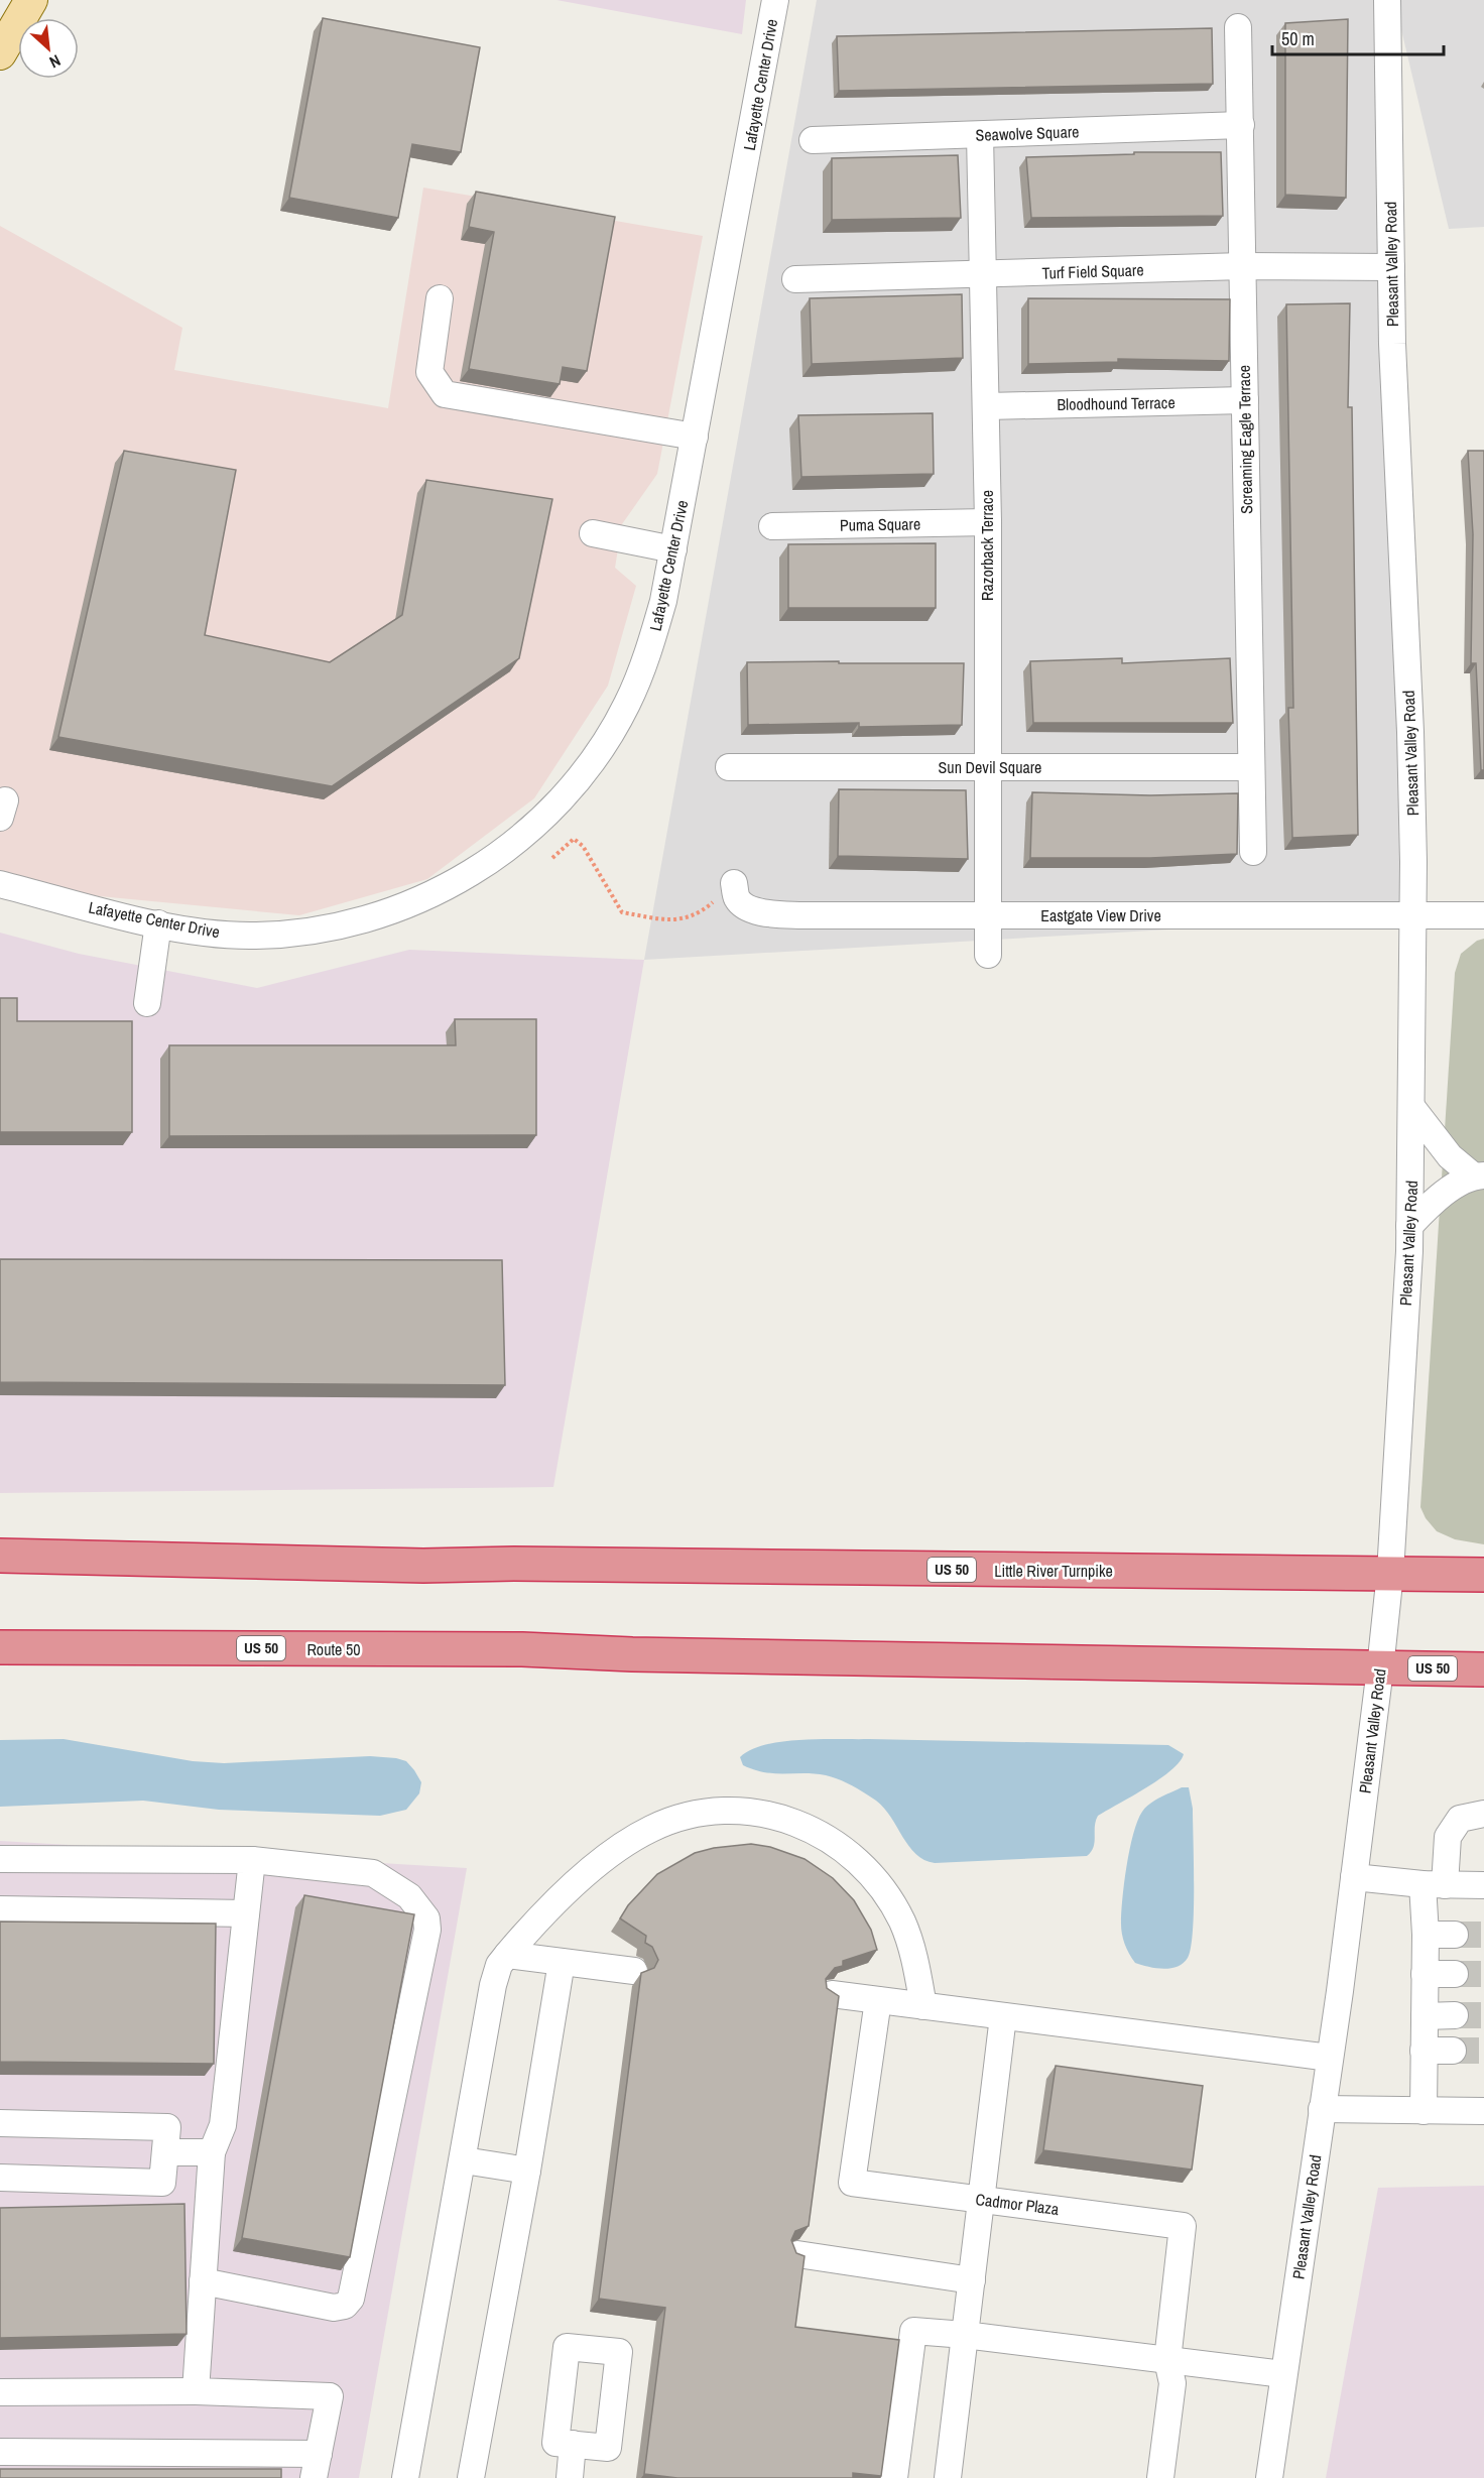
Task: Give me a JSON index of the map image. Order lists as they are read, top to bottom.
{
  "streets": {
    "highway": ["US 50", "Little River Turnpike", "Route 50"],
    "street": [
      "Lafayette Center Drive",
      "Seawolve Square",
      "Pleasant Valley Road",
      "Turf Field Square",
      "Bloodhound Terrace",
      "Screaming Eagle Terrace",
      "Puma Square",
      "Razorback Terrace",
      "Sun Devil Square",
      "Eastgate View Drive",
      "Cadmor Plaza"
    ]
  },
  "crossings": [
    ["Seawolve Square", "Screaming Eagle Terrace"],
    ["Seawolve Square", "Razorback Terrace"],
    ["Pleasant Valley Road", "Turf Field Square"],
    ["Pleasant Valley Road", "Eastgate View Drive"],
    ["Pleasant Valley Road", "US 50"],
    ["Pleasant Valley Road", "Little River Turnpike"],
    ["Pleasant Valley Road", "Route 50"],
    ["Turf Field Square", "Screaming Eagle Terrace"],
    ["Turf Field Square", "Razorback Terrace"],
    ["Bloodhound Terrace", "Screaming Eagle Terrace"],
    ["Bloodhound Terrace", "Razorback Terrace"],
    ["Screaming Eagle Terrace", "Sun Devil Square"],
    ["Puma Square", "Razorback Terrace"],
    ["Razorback Terrace", "Sun Devil Square"],
    ["Razorback Terrace", "Eastgate View Drive"],
    ["US 50", "Route 50"]
  ],
  "scale_bar": "50 m",
  "north": "bottom right"
}
